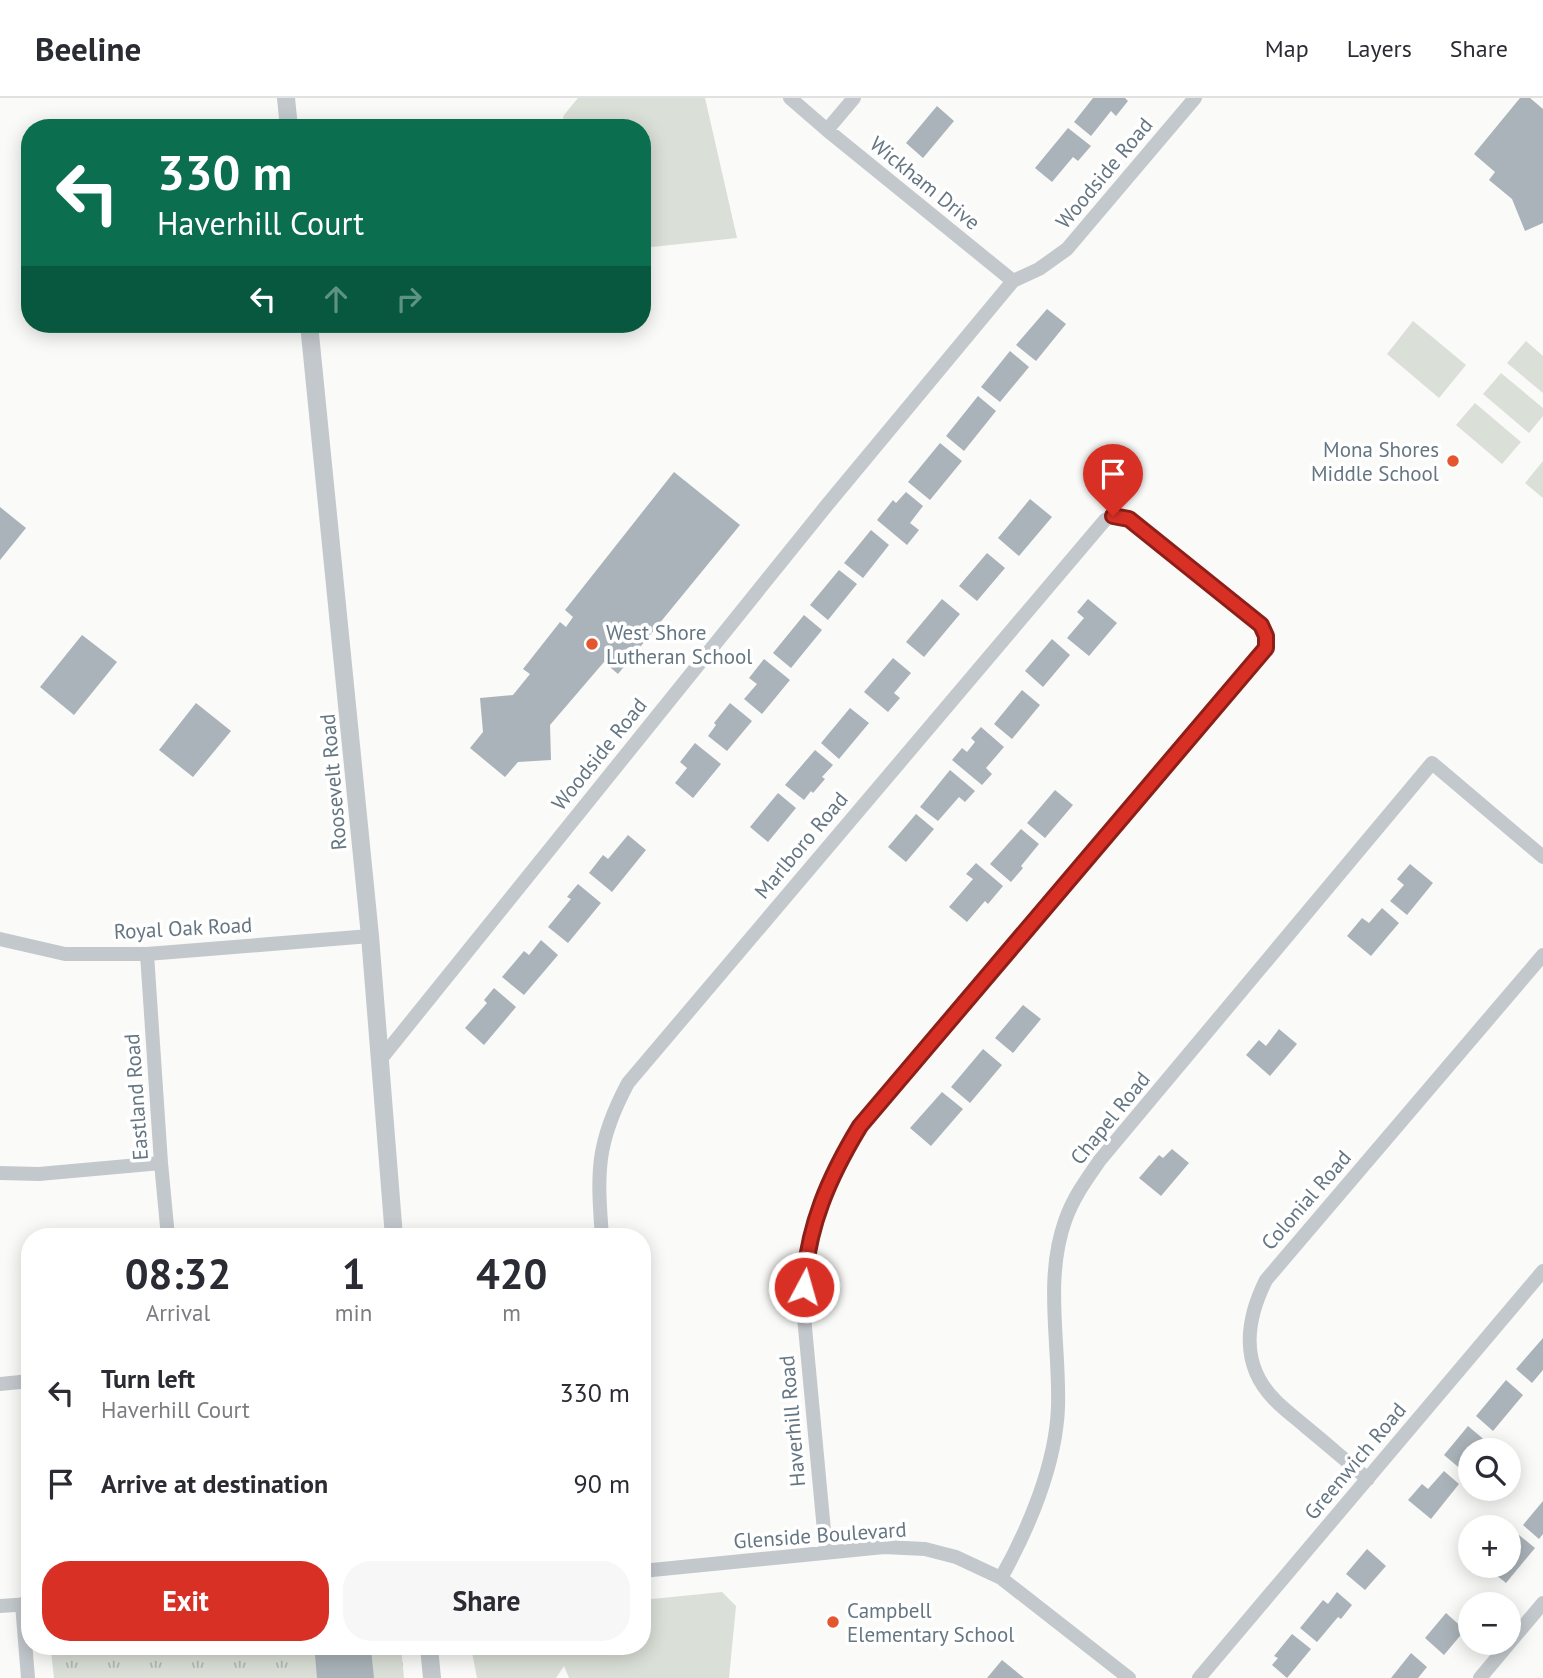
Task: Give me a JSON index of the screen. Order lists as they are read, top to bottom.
{
  "streets": {
    "street": [
      "Woodside Road",
      "Wickham Drive",
      "Roosevelt Road",
      "Marlboro Road",
      "Royal Oak Road",
      "Eastland Road",
      "Chapel Road",
      "Colonial Road",
      "Haverhill Road",
      "Greenwich Road",
      "Glenside Boulevard"
    ]
  },
  "crossings": [
    ["Woodside Road", "Wickham Drive"],
    ["Woodside Road", "Roosevelt Road"],
    ["Roosevelt Road", "Royal Oak Road"],
    ["Marlboro Road", "Haverhill Road"],
    ["Royal Oak Road", "Eastland Road"],
    ["Chapel Road", "Glenside Boulevard"],
    ["Colonial Road", "Greenwich Road"],
    ["Haverhill Road", "Glenside Boulevard"]
  ],
  "places": ["Mona Shores Middle School", "West Shore Lutheran School", "Campbell Elementary School"],
  "page": {
    "header": "Beeline",
    "nav": ["Map", "Layers", "Share"],
    "turn": ["330 m", "Haverhill Court"],
    "eta": [
      "08:32",
      "Arrival",
      "1",
      "min",
      "420",
      "m"
    ],
    "list": [
      {
        "name": "Turn left",
        "note": "Haverhill Court",
        "value": "330 m"
      },
      {
        "name": "Arrive at destination",
        "value": "90 m"
      }
    ],
    "map_buttons": ["+", "−"],
    "buttons": ["Exit", "Share"]
  }
}
